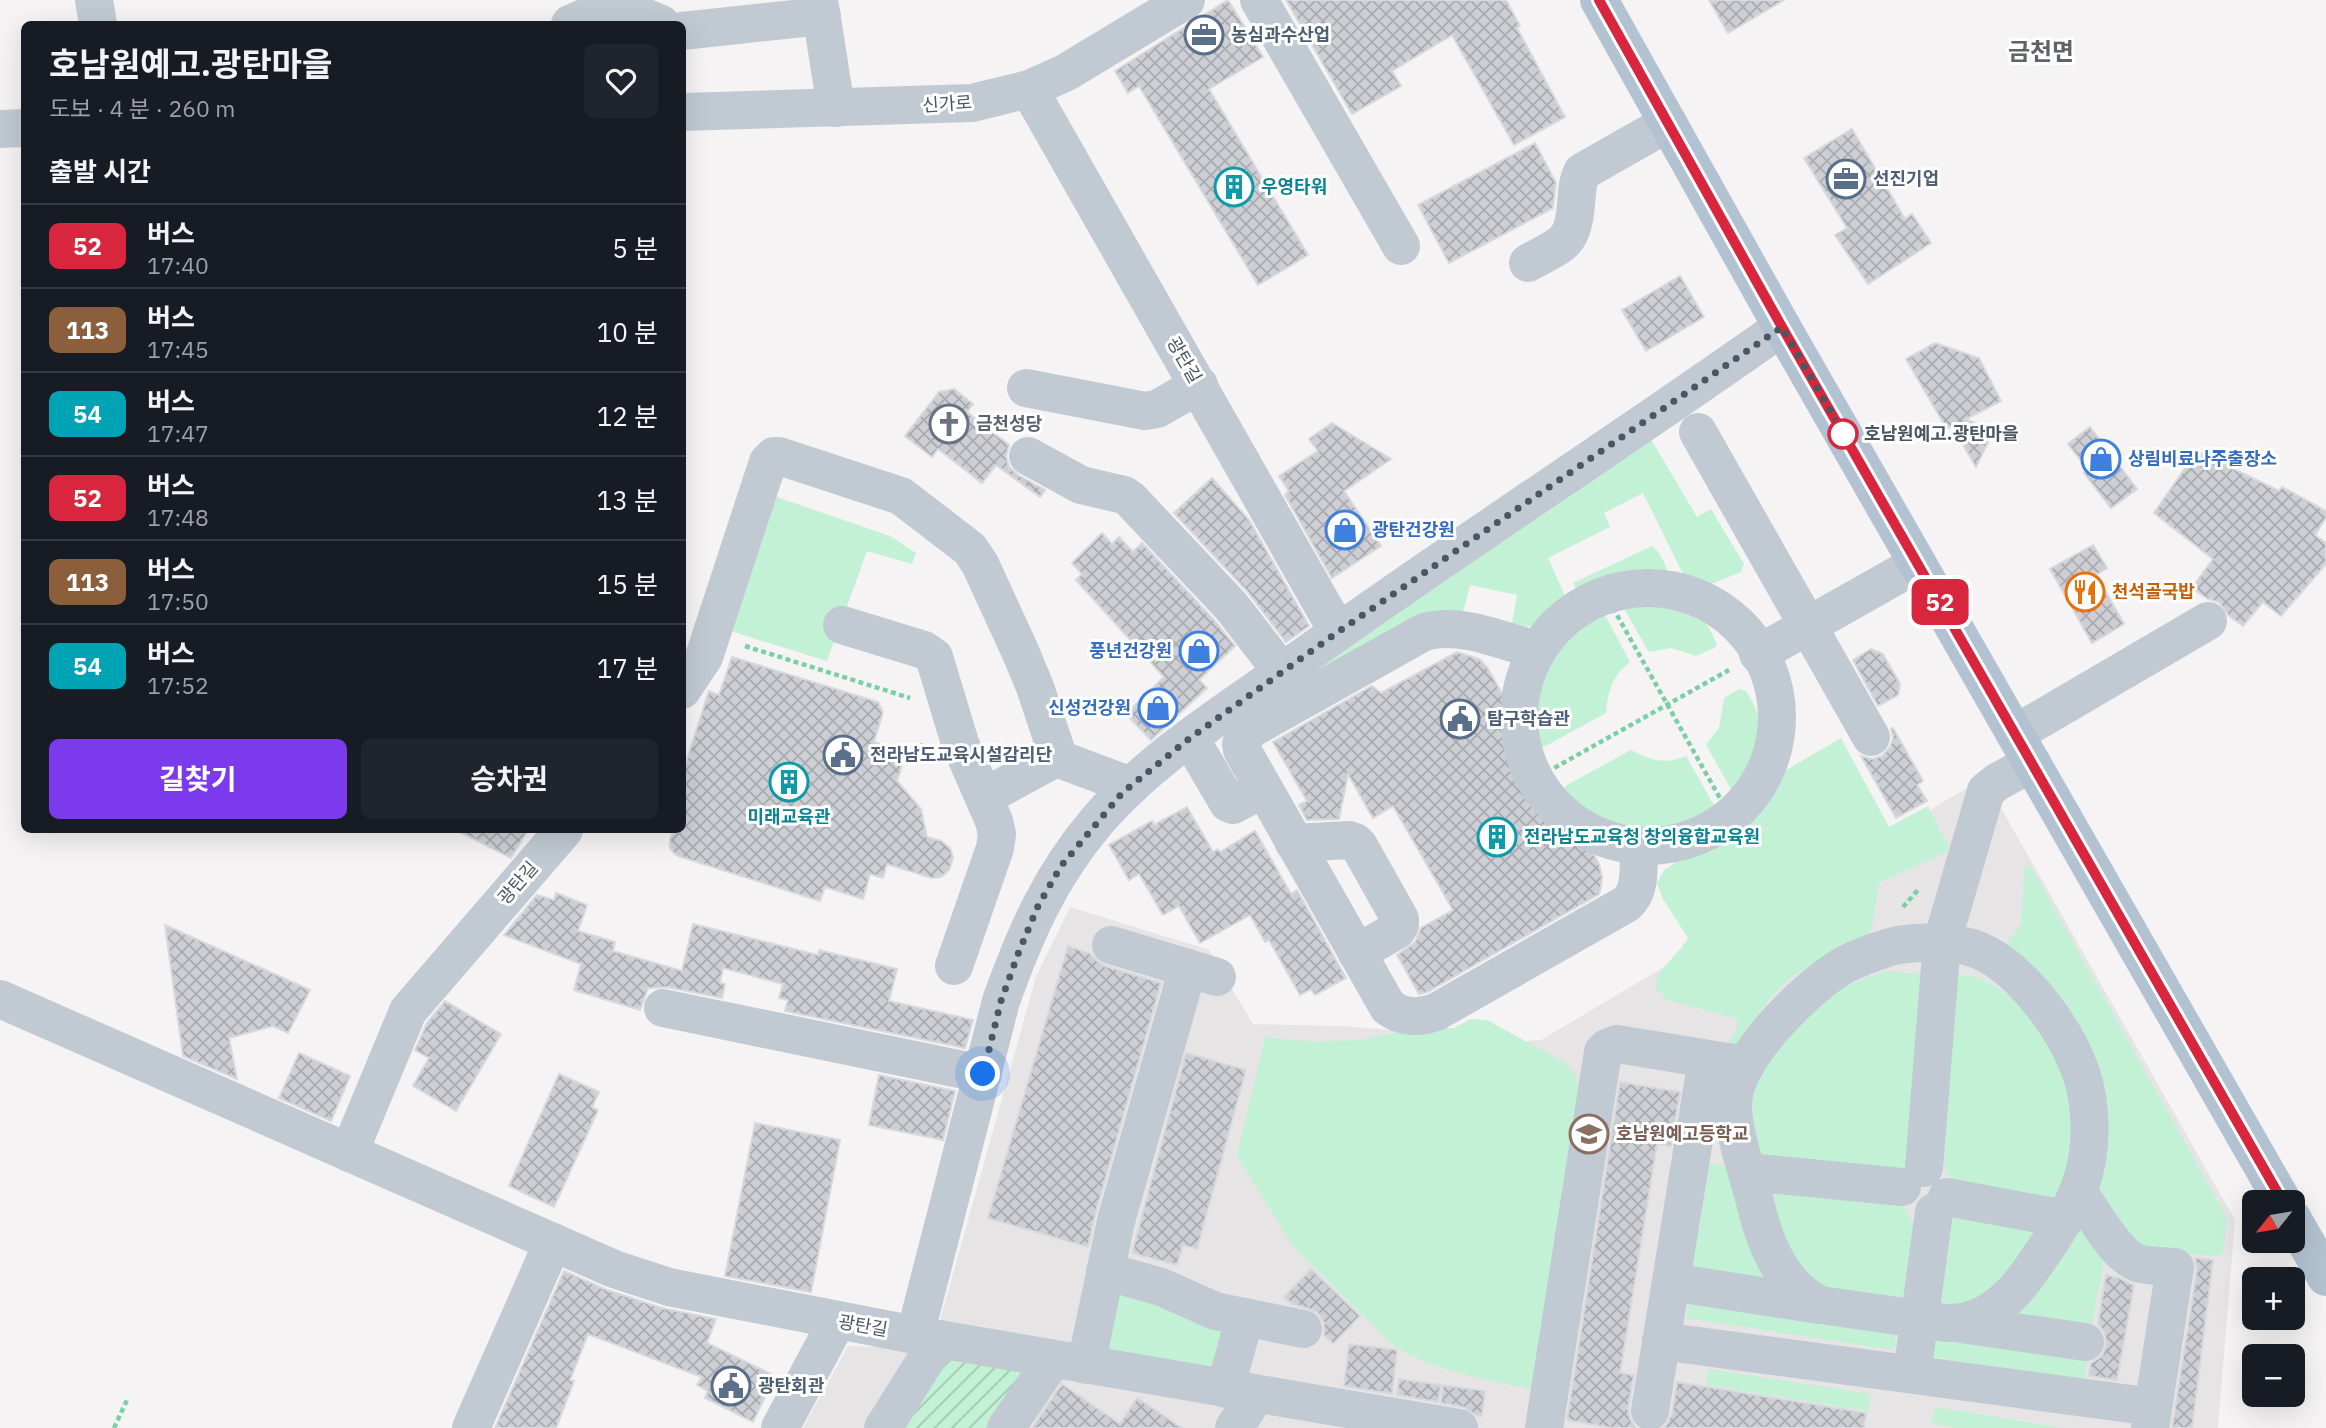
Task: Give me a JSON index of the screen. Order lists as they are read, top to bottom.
{
  "streets": {
    "street": ["신가로", "광탄길"]
  },
  "crossings": [
    ["신가로", "광탄길"]
  ],
  "districts": ["금천면"],
  "places": {
    "office": ["농심과수산업", "선진기업"],
    "building": ["우영타워", "미래교육관", "전라남도교육청 창의융합교육원"],
    "church": ["금천성당"],
    "other": ["호남원예고.광탄마을"],
    "shop": [
      "상림비료나주출장소",
      "광탄건강원",
      "풍년건강원",
      "신성건강원"
    ],
    "restaurant": ["천석골국밥"],
    "public building": ["탐구학습관", "전라남도교육시설감리단", "광탄회관"],
    "school or university": ["호남원예고등학교"]
  },
  "lines": ["bus line 52"],
  "north": "bottom left",
  "page": {
    "on_map": "52",
    "heading": [
      ["호남원예고.광탄마을", "도보 · 4 분 · 260 m"],
      "출발 시간"
    ],
    "list": [
      {
        "mark": "52",
        "name": "버스",
        "note": "17:40",
        "value": "5 분"
      },
      {
        "mark": "113",
        "name": "버스",
        "note": "17:45",
        "value": "10 분"
      },
      {
        "mark": "54",
        "name": "버스",
        "note": "17:47",
        "value": "12 분"
      },
      {
        "mark": "52",
        "name": "버스",
        "note": "17:48",
        "value": "13 분"
      },
      {
        "mark": "113",
        "name": "버스",
        "note": "17:50",
        "value": "15 분"
      },
      {
        "mark": "54",
        "name": "버스",
        "note": "17:52",
        "value": "17 분"
      }
    ],
    "buttons": ["길찾기", "승차권"],
    "map_buttons": ["+", "−"]
  }
}
